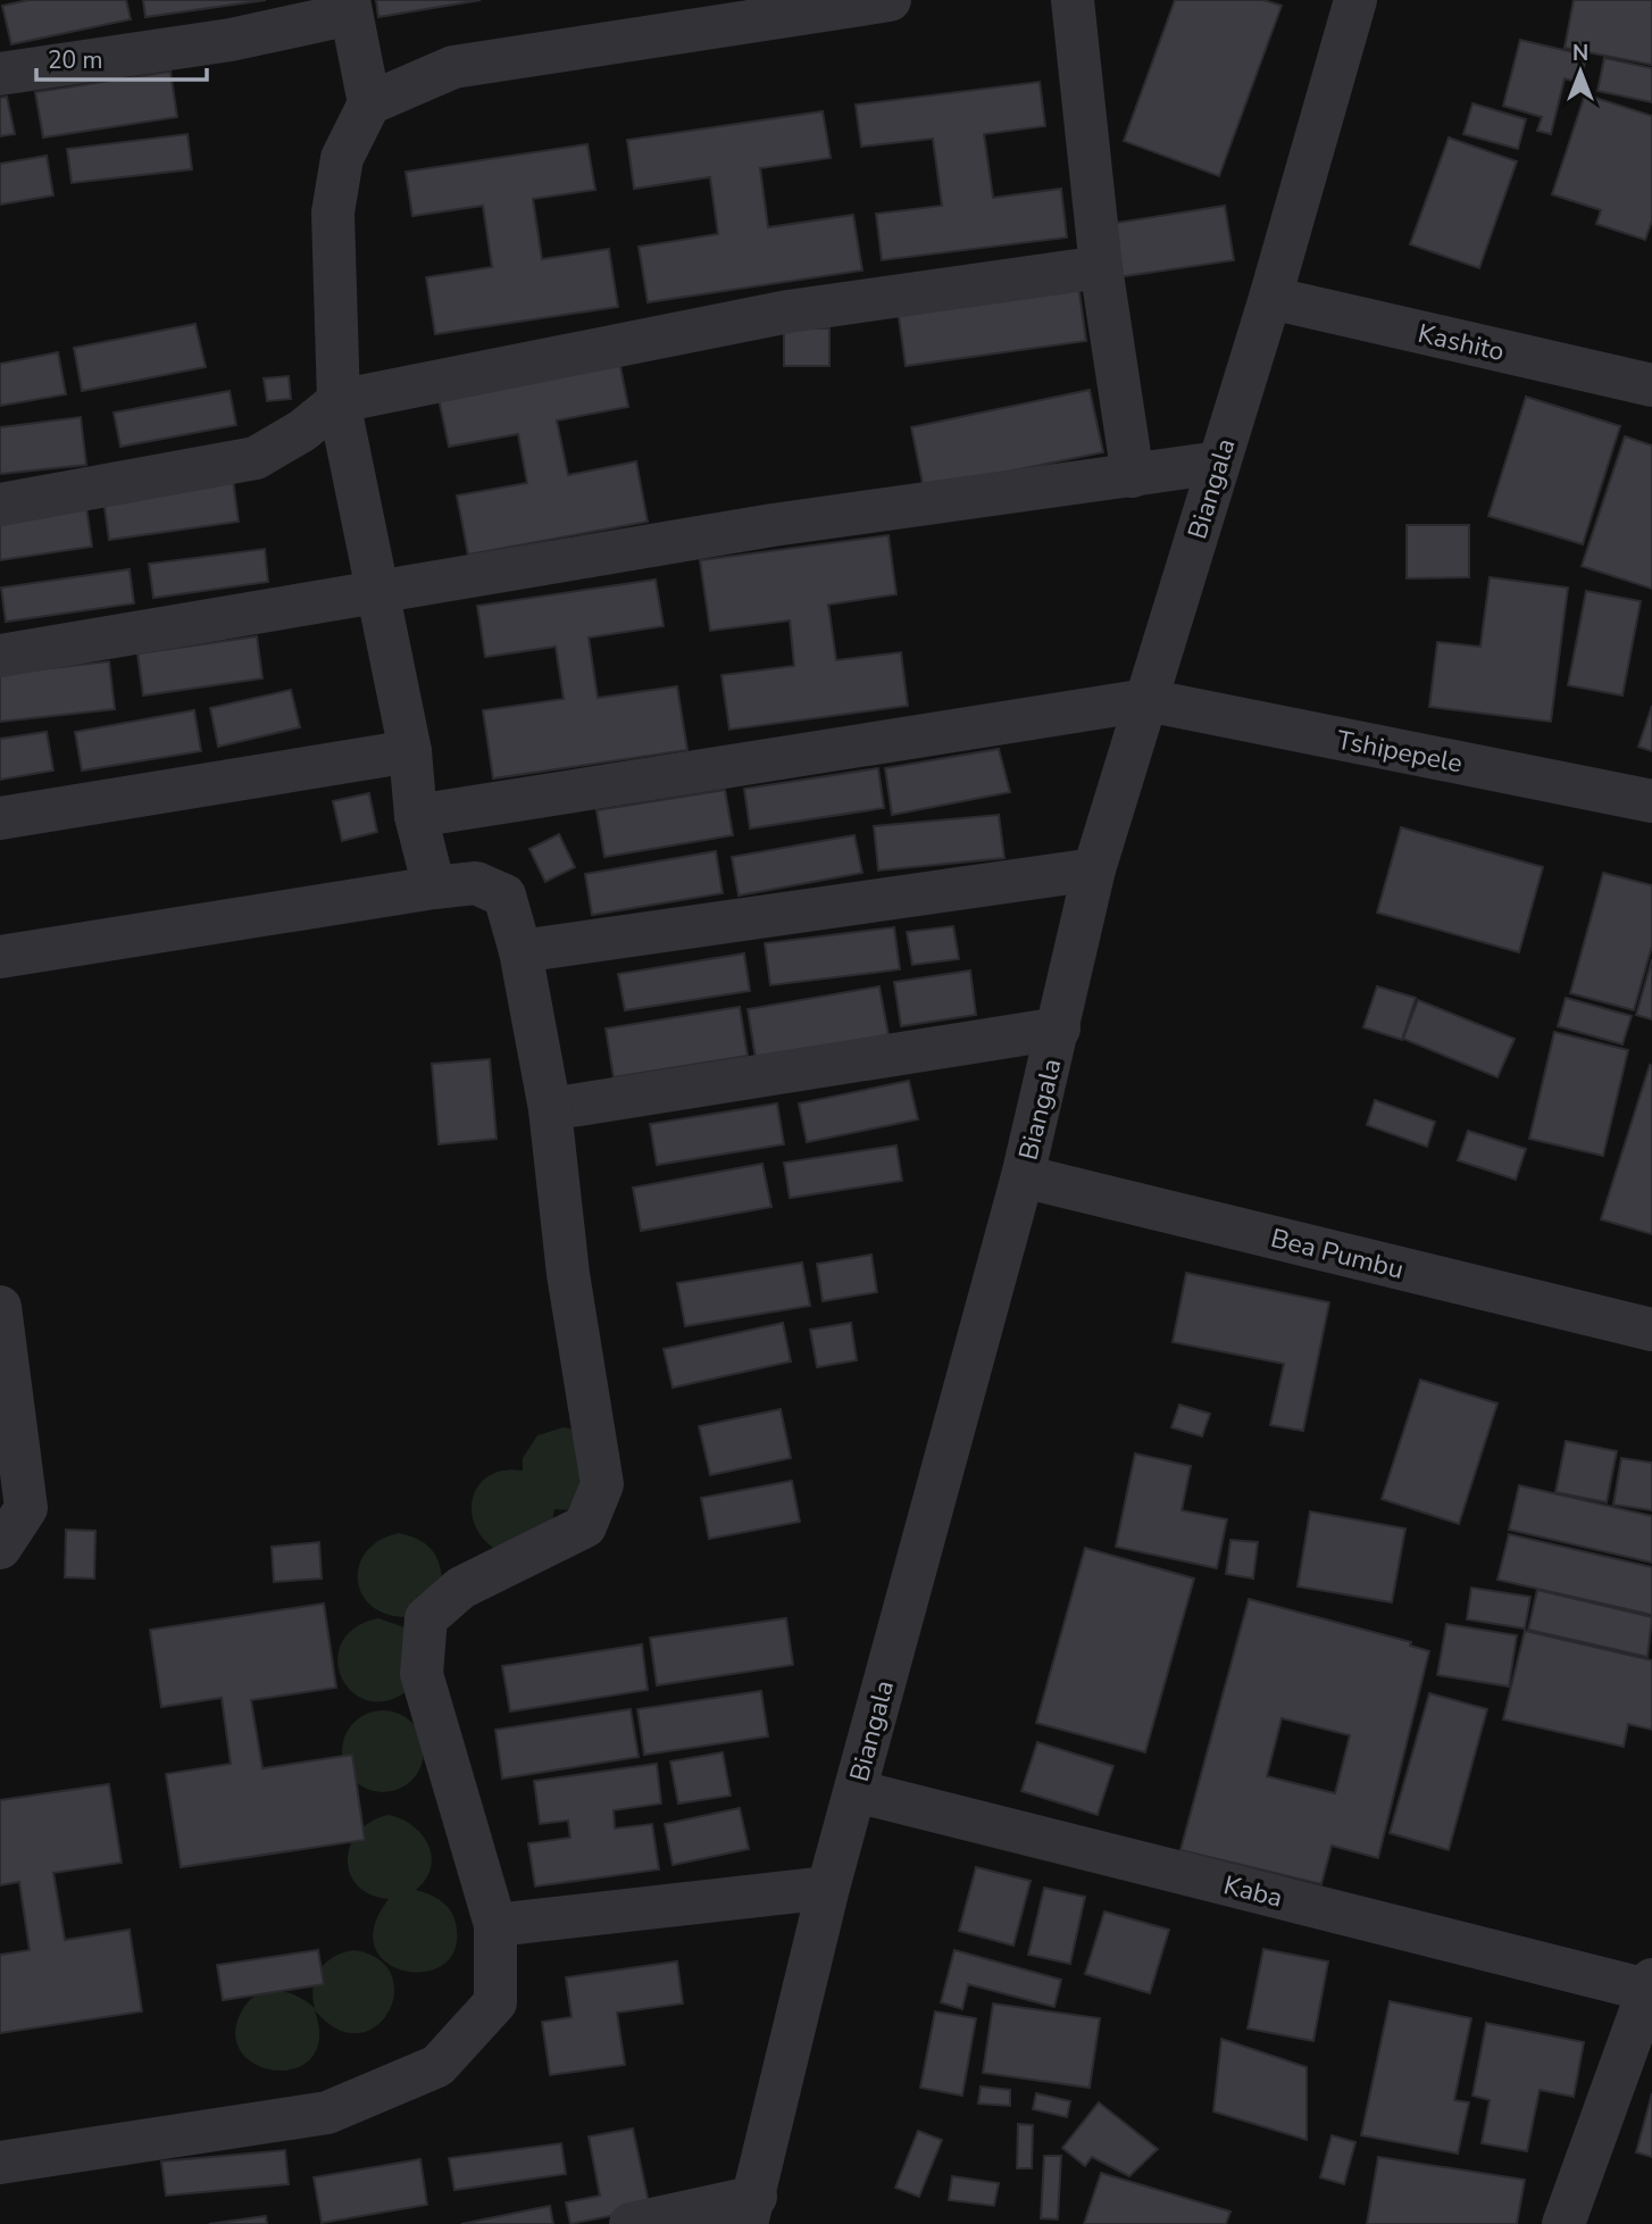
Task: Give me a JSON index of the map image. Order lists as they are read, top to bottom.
{
  "streets": {
    "street": [
      "Kashito",
      "Biangala",
      "Tshipepele",
      "Bea Pumbu",
      "Kaba"
    ]
  },
  "crossings": [
    ["Kashito", "Biangala"],
    ["Biangala", "Tshipepele"],
    ["Biangala", "Bea Pumbu"],
    ["Biangala", "Kaba"]
  ],
  "scale_bar": "20 m",
  "north": "top"
}
